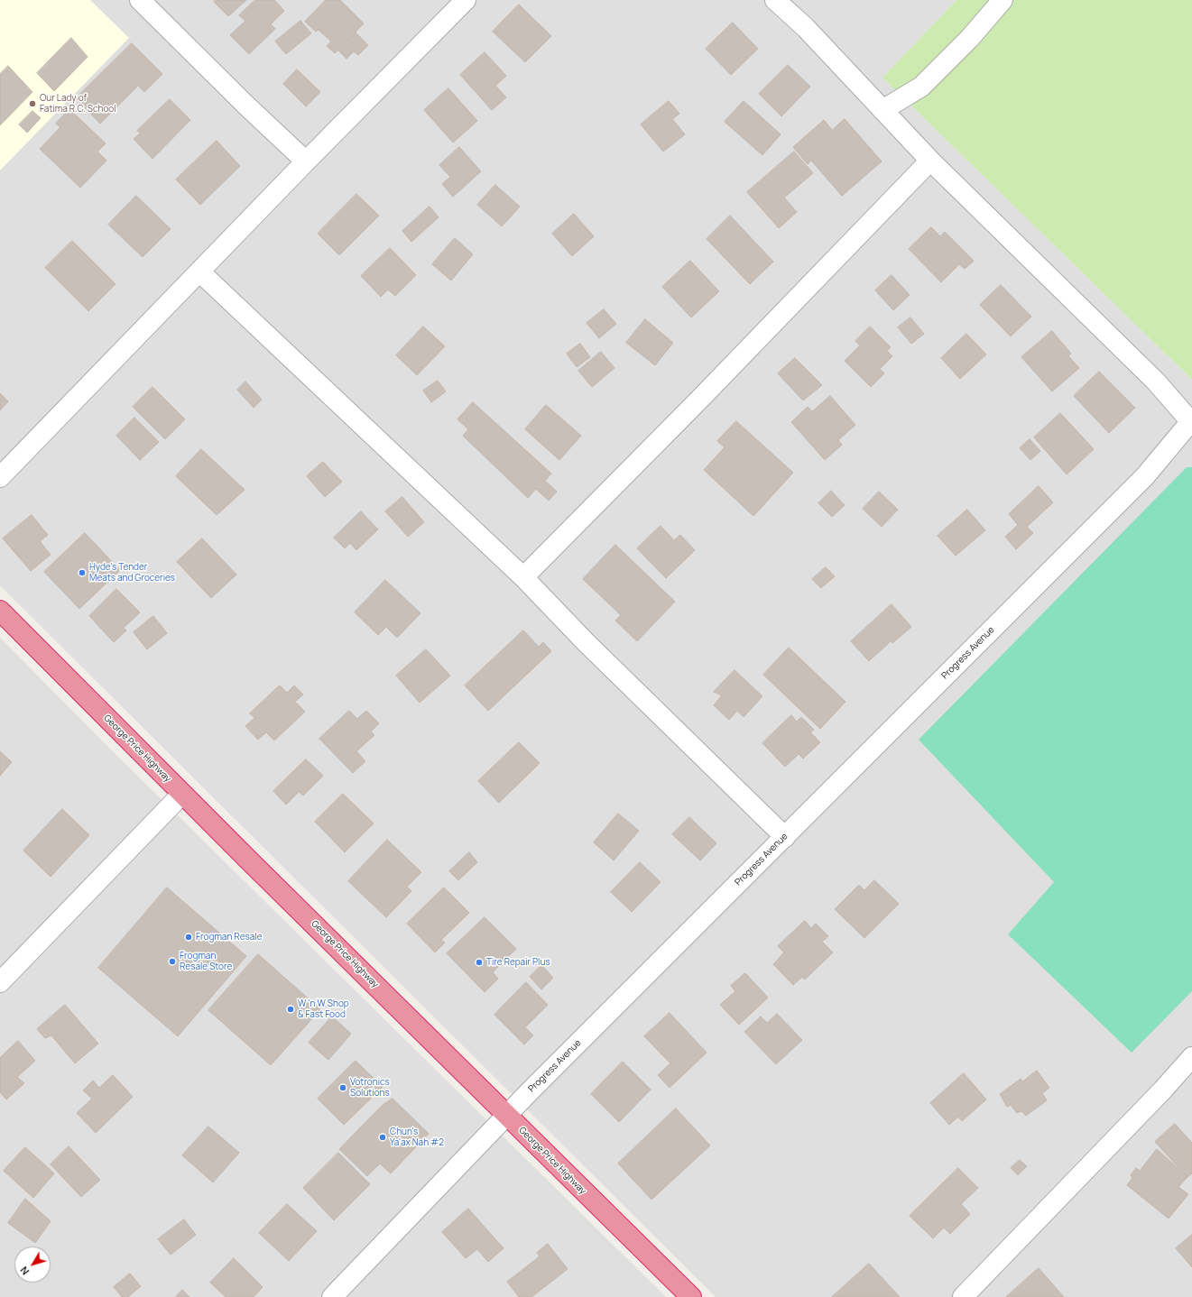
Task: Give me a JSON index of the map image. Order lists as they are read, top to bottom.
{
  "streets": {
    "highway": ["George Price Highway"],
    "street": ["Progress Avenue"]
  },
  "crossings": [
    ["Progress Avenue", "George Price Highway"]
  ],
  "places": [
    "Our Lady of Fatima R.C. School",
    "Hyde's Tender Meats and Groceries",
    "Frogman Resale",
    "Frogman Resale Store",
    "Tire Repair Plus",
    "W 'n W Shop & Fast Food",
    "Votronics Solutions",
    "Chun's Ya'ax Nah #2"
  ],
  "north": "bottom left"
}
